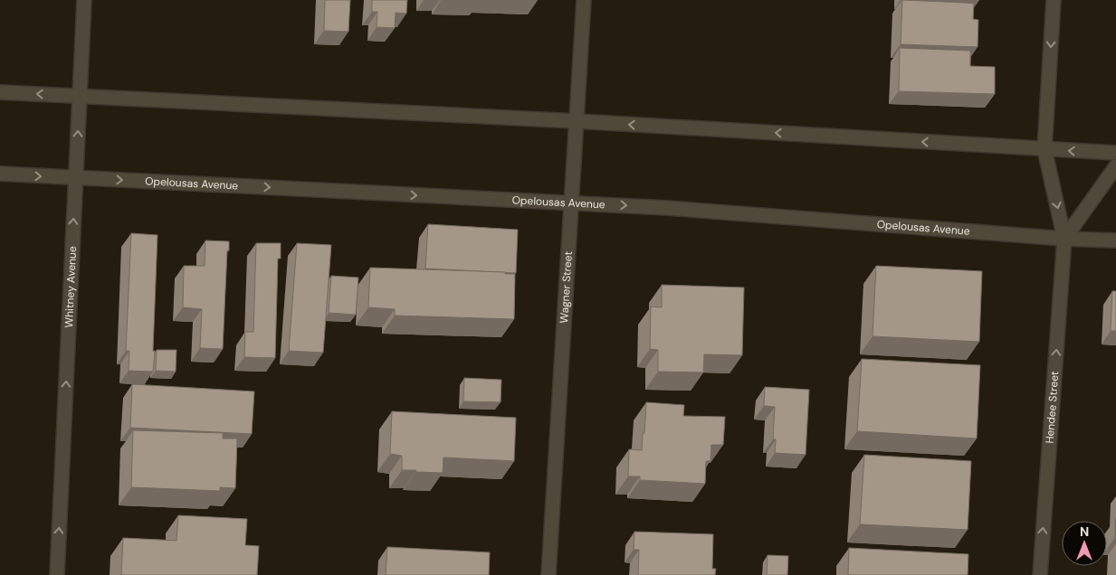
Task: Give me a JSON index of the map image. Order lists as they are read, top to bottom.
{
  "streets": {
    "street": [
      "Opelousas Avenue",
      "Whitney Avenue",
      "Wagner Street",
      "Hendee Street"
    ]
  },
  "crossings": [
    ["Opelousas Avenue", "Whitney Avenue"],
    ["Opelousas Avenue", "Wagner Street"],
    ["Opelousas Avenue", "Hendee Street"]
  ],
  "one_way": ["Whitney Avenue"],
  "north": "top"
}
